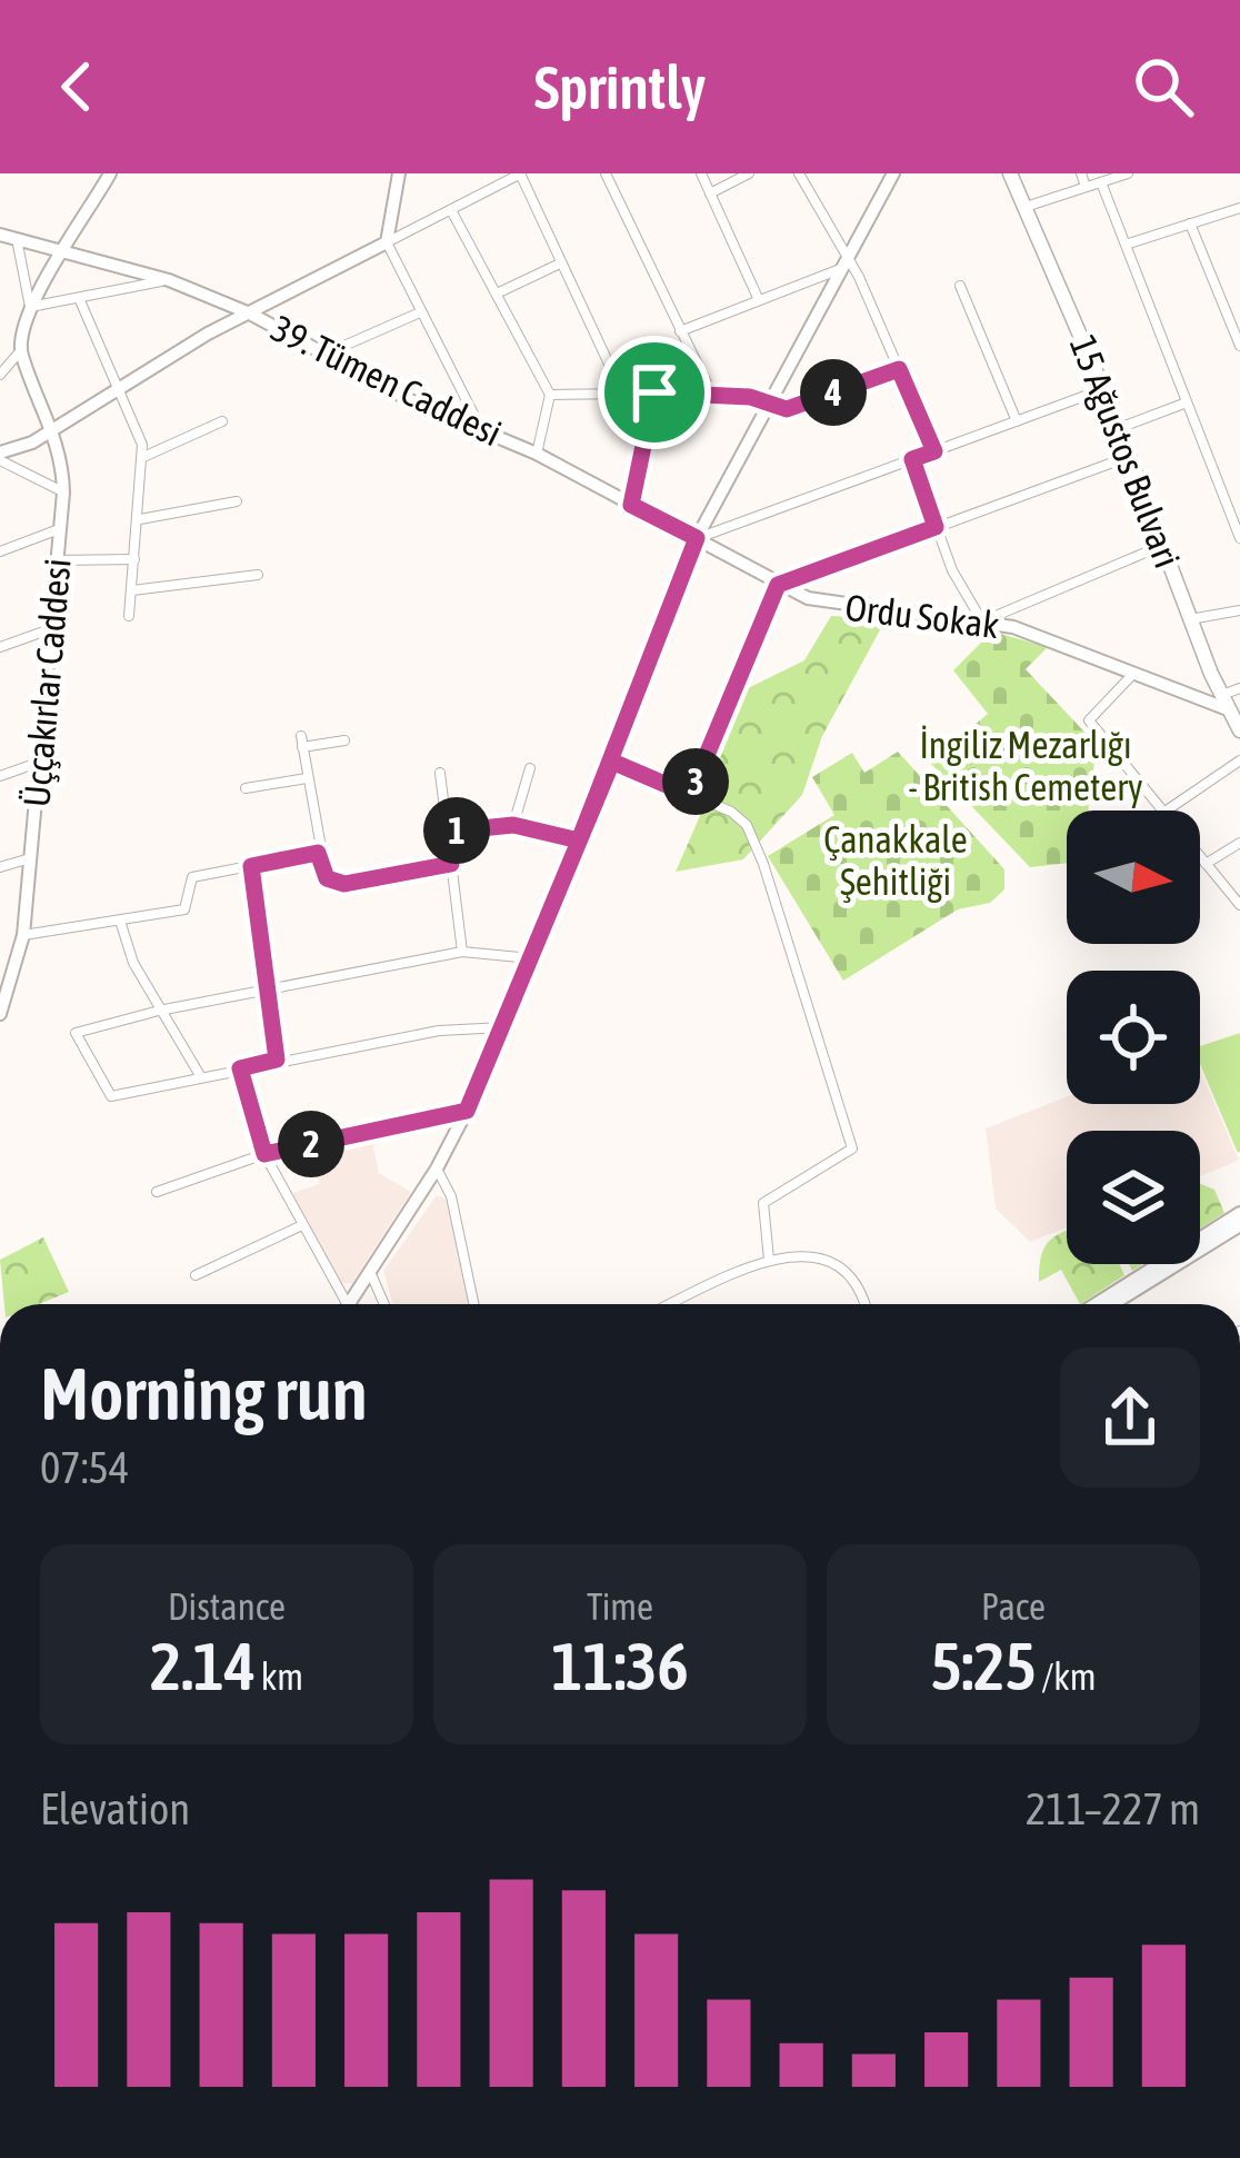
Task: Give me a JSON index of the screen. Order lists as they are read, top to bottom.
{
  "streets": {
    "main road": ["15 Ağustos Bulvari"],
    "street": ["39. Tümen Caddesi", "Ordu Sokak", "Üççakırlar Caddesi"]
  },
  "crossings": [
    ["39. Tümen Caddesi", "Ordu Sokak"],
    ["15 Ağustos Bulvari", "Ordu Sokak"]
  ],
  "parks": ["İngiliz Mezarlığı - British Cemetery", "Çanakkale Şehitliği"],
  "north": "right",
  "page": {
    "header": "Sprintly",
    "pins": [
      "4",
      "3",
      "1",
      "2"
    ],
    "heading": ["Morning run", "07:54"],
    "stats": [
      ["Distance", "2.14 km"],
      ["Time", "11:36"],
      ["Pace", "5:25 /km"]
    ],
    "chart": ["Elevation", "211–227 m"]
  }
}
